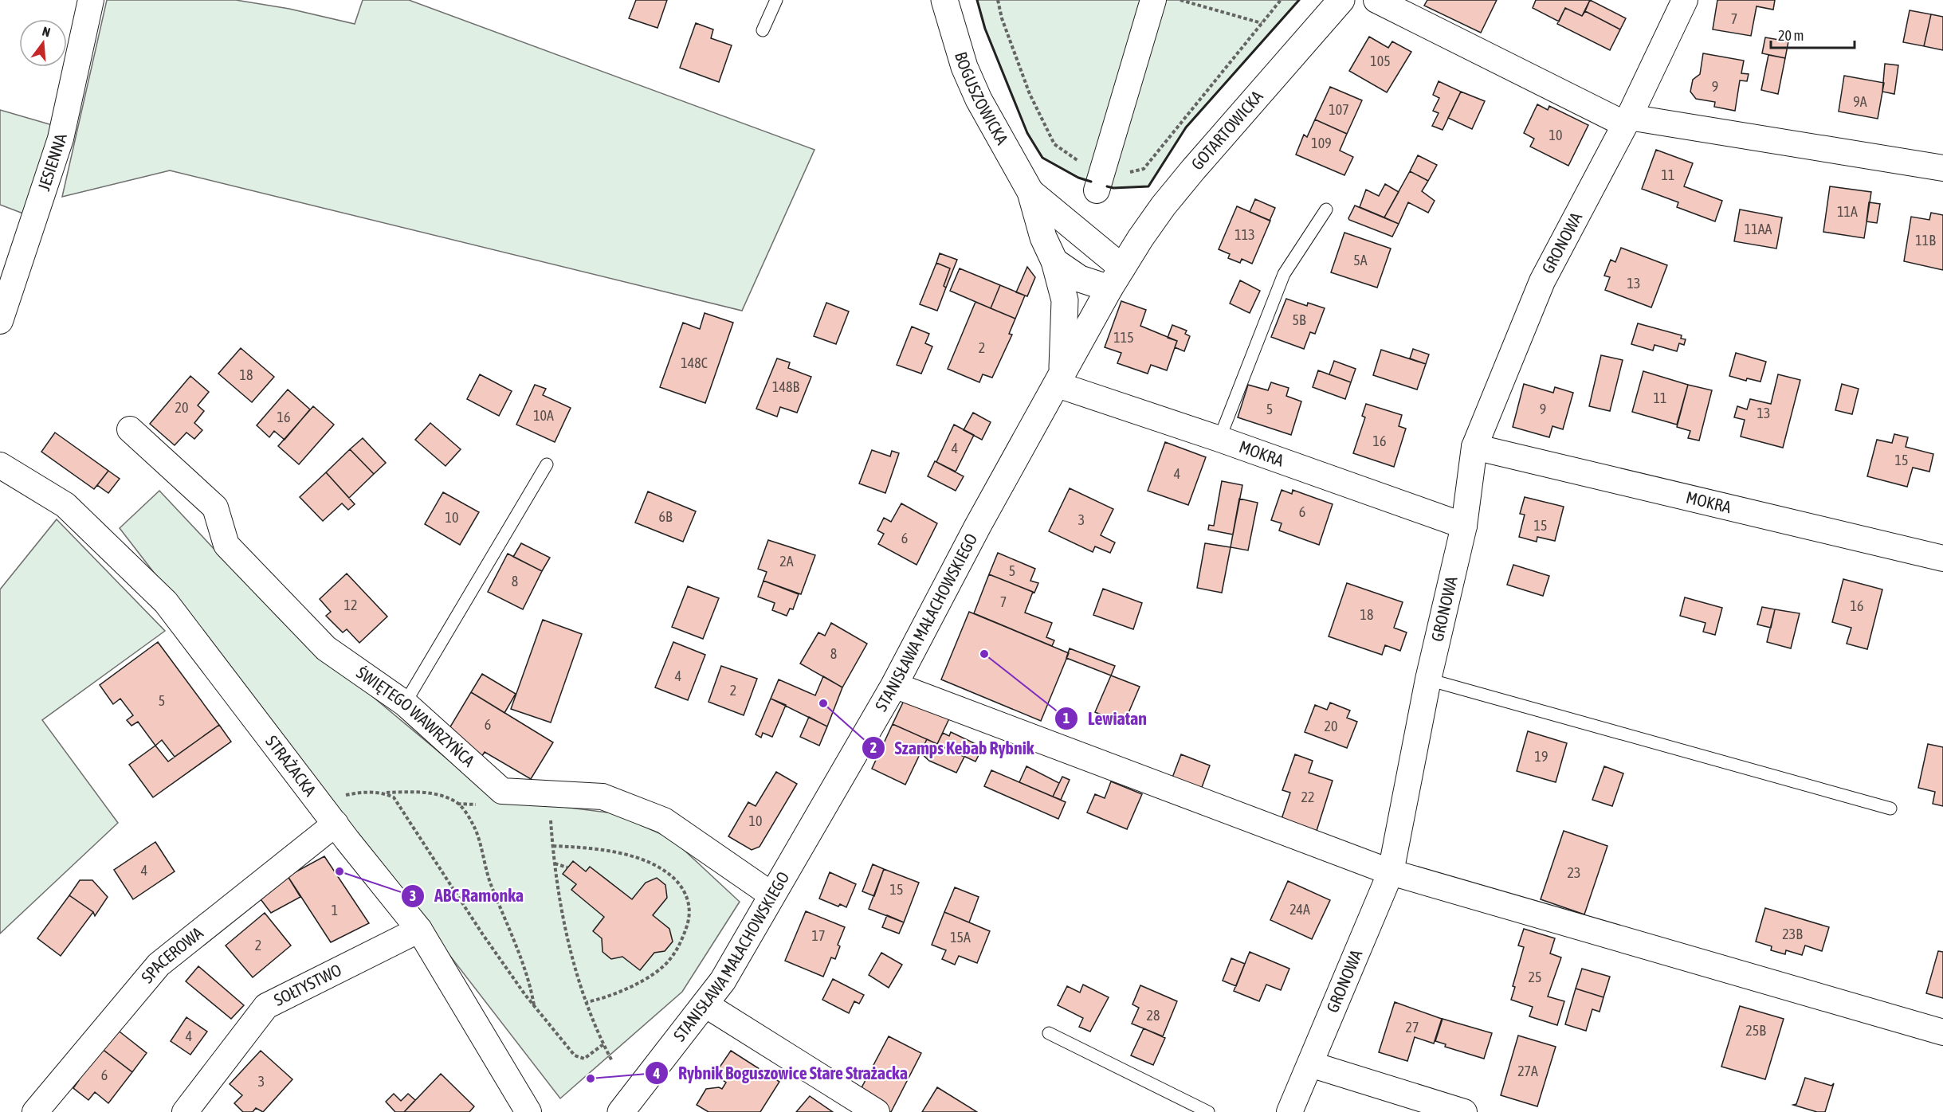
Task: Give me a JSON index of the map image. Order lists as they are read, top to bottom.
{
  "streets": {
    "street": [
      "BOGUSZOWICKA",
      "GOTARTOWICKA",
      "JESIENNA",
      "GRONOWA",
      "MOKRA",
      "STANISŁAWA MAŁACHOWSKIEGO",
      "ŚWIĘTEGO WAWRZYŃCA",
      "STRAŻACKA",
      "SPACEROWA",
      "SOŁTYSTWO"
    ]
  },
  "crossings": [
    ["BOGUSZOWICKA", "GOTARTOWICKA"],
    ["BOGUSZOWICKA", "MOKRA"],
    ["BOGUSZOWICKA", "STANISŁAWA MAŁACHOWSKIEGO"],
    ["GOTARTOWICKA", "STANISŁAWA MAŁACHOWSKIEGO"],
    ["GRONOWA", "MOKRA"],
    ["MOKRA", "STANISŁAWA MAŁACHOWSKIEGO"],
    ["STANISŁAWA MAŁACHOWSKIEGO", "ŚWIĘTEGO WAWRZYŃCA"],
    ["STRAŻACKA", "SPACEROWA"],
    ["STRAŻACKA", "SOŁTYSTWO"]
  ],
  "places": [
    "Lewiatan",
    "Szamps Kebab Rybnik",
    "ABC Ramonka",
    "Rybnik Boguszowice Stare Strażacka"
  ],
  "house_numbers": [
    "7",
    "105",
    "9",
    "9A",
    "107",
    "10",
    "109",
    "11",
    "11A",
    "11AA",
    "113",
    "11B",
    "5A",
    "13",
    "5B",
    "115",
    "2",
    "148C",
    "18",
    "148B",
    "11",
    "20",
    "5",
    "9",
    "13",
    "10A",
    "16",
    "16",
    "4",
    "15",
    "4",
    "6",
    "6B",
    "10",
    "3",
    "15",
    "6",
    "2A",
    "5",
    "8",
    "7",
    "12",
    "16",
    "18",
    "8",
    "4",
    "2",
    "5",
    "6",
    "20",
    "19",
    "22",
    "10",
    "4",
    "23",
    "15",
    "24A",
    "1",
    "23B",
    "17",
    "15A",
    "2",
    "25",
    "28",
    "27",
    "25B",
    "4",
    "27A",
    "6",
    "3"
  ],
  "scale_bar": "20 m",
  "north": "top"
}
